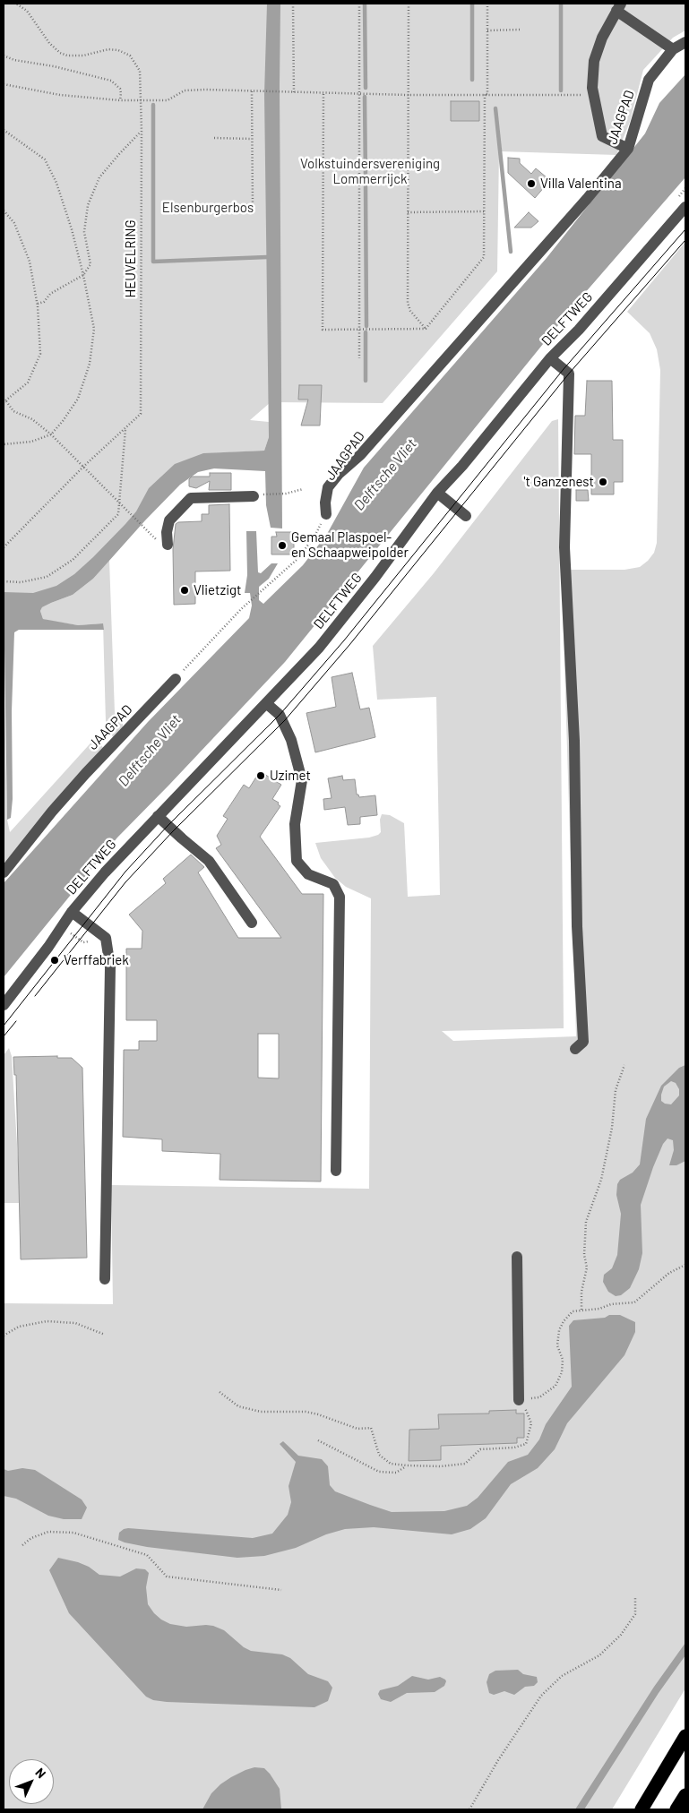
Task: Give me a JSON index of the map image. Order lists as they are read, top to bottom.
{
  "streets": {
    "street": ["JAAGPAD", "DELFTWEG"],
    "path": ["HEUVELRING"]
  },
  "water": ["Delftsche Vliet"],
  "parks": ["Volkstuindersvereniging Lommerrijck", "Elsenburgerbos"],
  "places": [
    "Villa Valentina",
    "'t Ganzenest",
    "Gemaal Plaspoel- en Schaapweipolder",
    "Vlietzigt",
    "Uzimet",
    "Verffabriek"
  ],
  "north": "top right"
}
